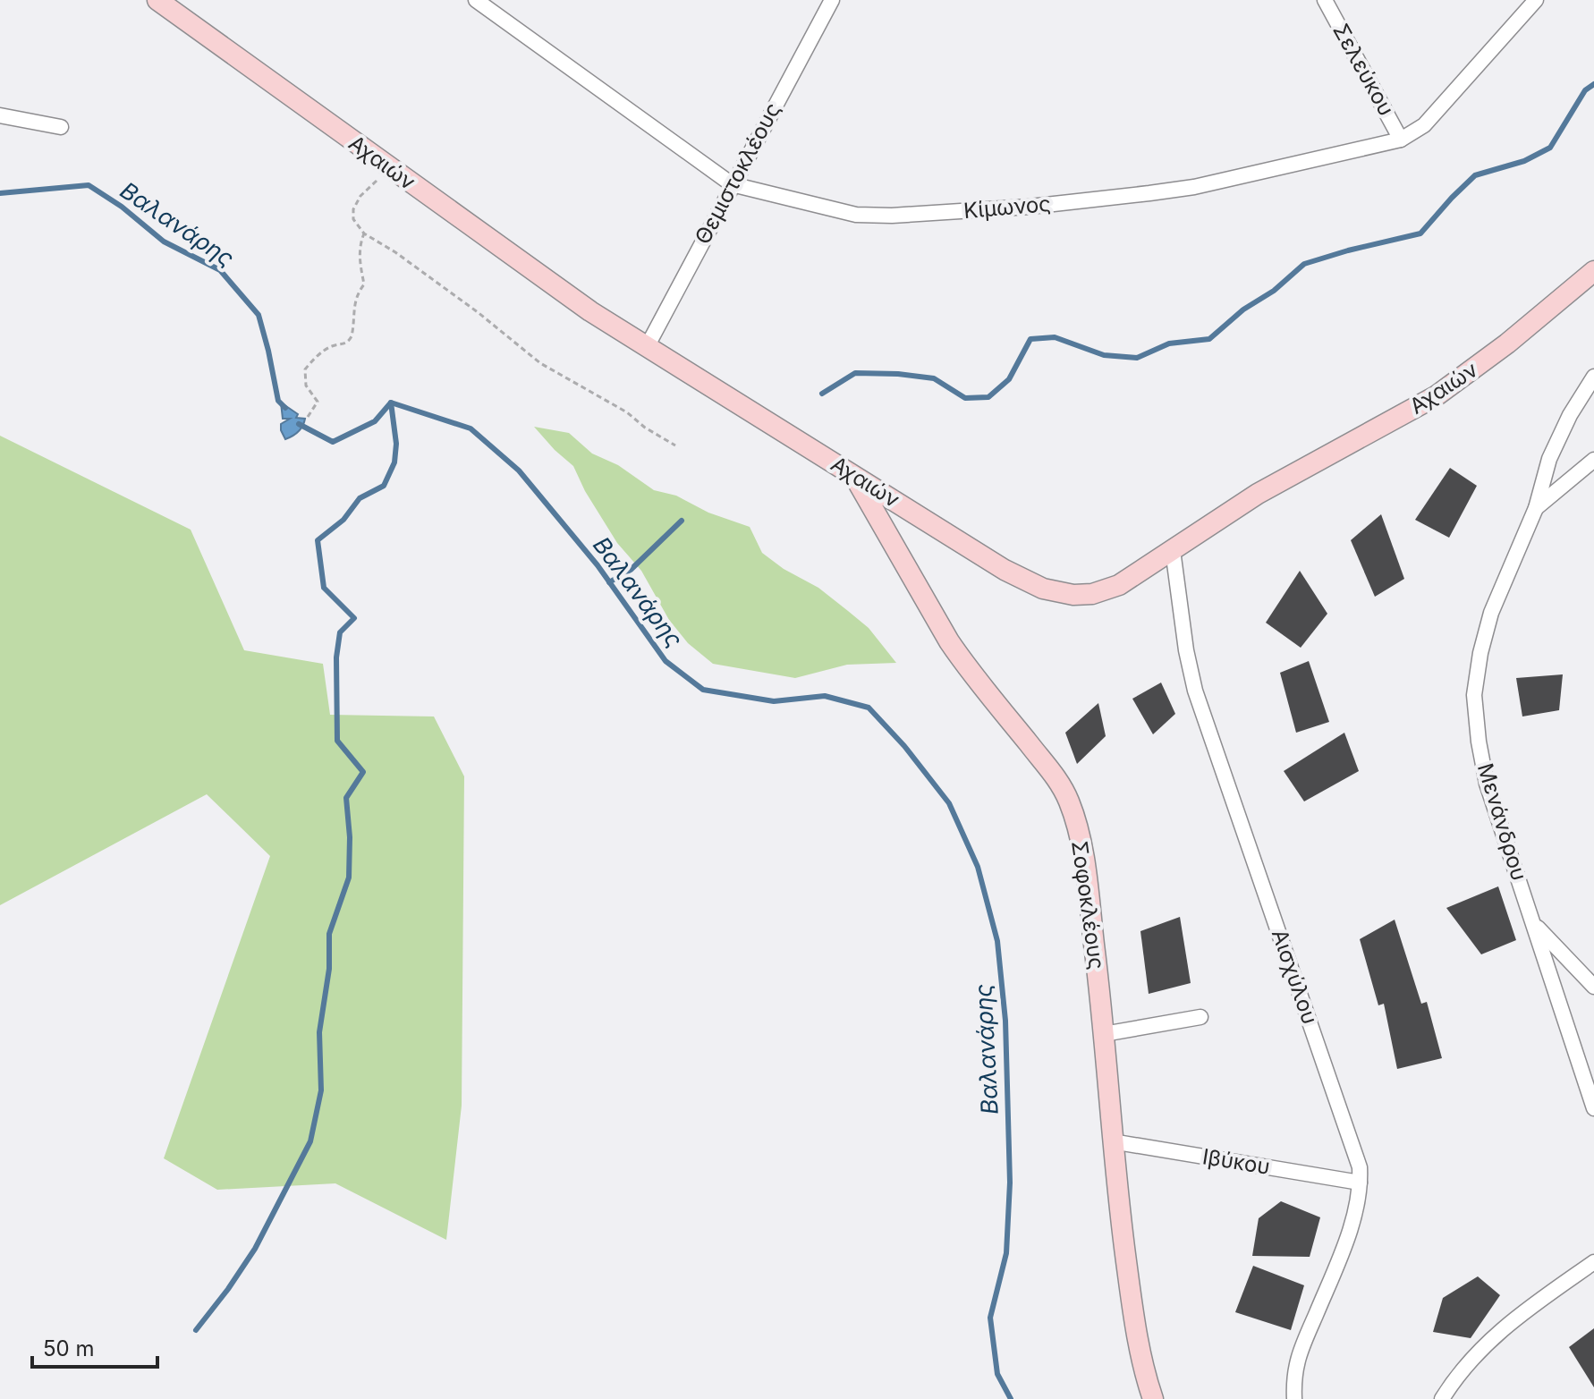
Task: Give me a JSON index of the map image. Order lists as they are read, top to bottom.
{
  "streets": {
    "main road": ["Αχαιών", "Σοφοκλέους"],
    "street": [
      "Σελεύκου",
      "Θεμιστοκλέους",
      "Κίμωνος",
      "Μενάνδρου",
      "Αισχύλου",
      "Ιβύκου"
    ]
  },
  "crossings": [
    ["Σελεύκου", "Κίμωνος"],
    ["Αχαιών", "Θεμιστοκλέους"],
    ["Αχαιών", "Σοφοκλέους"],
    ["Αχαιών", "Αισχύλου"],
    ["Θεμιστοκλέους", "Κίμωνος"],
    ["Σοφοκλέους", "Ιβύκου"],
    ["Αισχύλου", "Ιβύκου"]
  ],
  "water": ["Βαλανάρης"],
  "scale_bar": "50 m"
}
